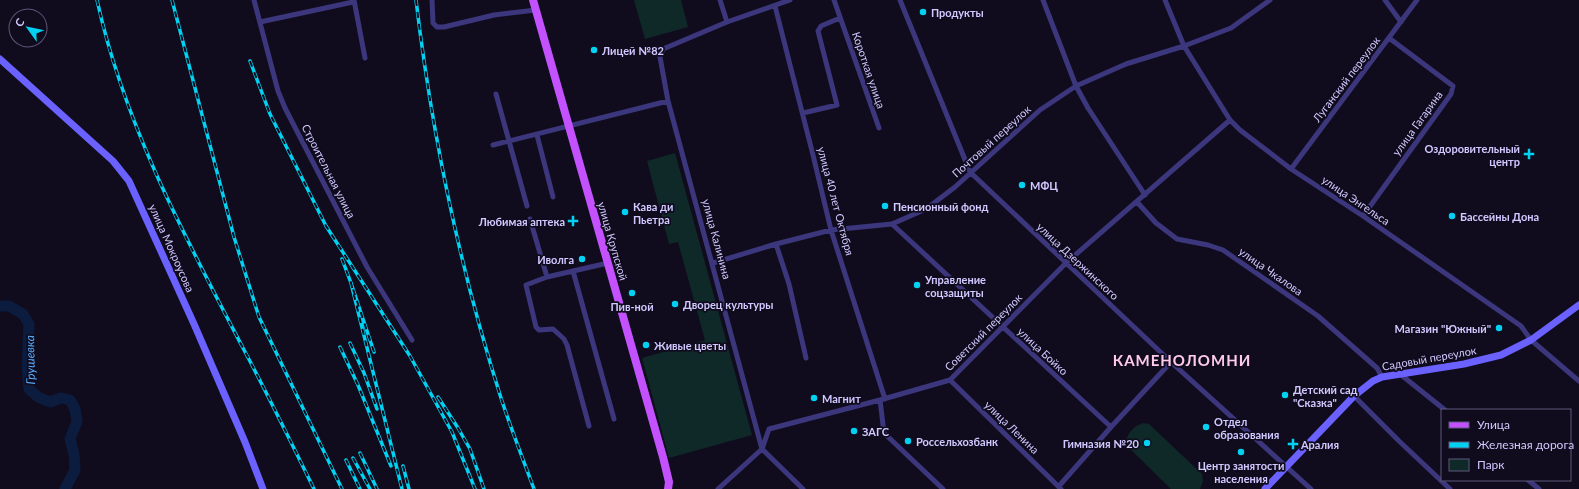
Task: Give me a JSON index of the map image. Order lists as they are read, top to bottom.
{
  "streets": {
    "main road": ["улица Крупской"],
    "street": [
      "Короткая улица",
      "Луганский переулок",
      "улица Гагарина",
      "Почтовый переулок",
      "Строительная улица",
      "улица Энгельса",
      "улица 40 лет Октября",
      "улица Калинина",
      "улица Мокроусова",
      "улица Дзержинского",
      "улица Чкалова",
      "Советский переулок",
      "улица Бойко",
      "Садовый переулок",
      "улица Ленина"
    ]
  },
  "crossings": [
    ["Луганский переулок", "улица Гагарина"],
    ["Луганский переулок", "улица Энгельса"],
    ["улица Гагарина", "улица Энгельса"],
    ["Почтовый переулок", "улица Энгельса"],
    ["Почтовый переулок", "улица 40 лет Октября"],
    ["Почтовый переулок", "улица Калинина"],
    ["Почтовый переулок", "улица Дзержинского"],
    ["Почтовый переулок", "улица Бойко"],
    ["улица Энгельса", "Советский переулок"],
    ["улица Энгельса", "Садовый переулок"],
    ["улица 40 лет Октября", "Советский переулок"],
    ["улица Калинина", "Советский переулок"],
    ["улица Дзержинского", "Советский переулок"],
    ["улица Дзержинского", "Садовый переулок"],
    ["улица Чкалова", "Советский переулок"],
    ["улица Чкалова", "Садовый переулок"],
    ["Советский переулок", "улица Бойко"],
    ["Советский переулок", "улица Ленина"]
  ],
  "districts": ["КАМЕНОЛОМНИ"],
  "water": ["Грушевка"],
  "places": {
    "other": [
      "Продукты",
      "Лицей №82",
      "МФЦ",
      "Пенсионный фонд",
      "Кава ди Пьетра",
      "Бассейны Дона",
      "Иволга",
      "Управление соцзащиты",
      "Пив-ной",
      "Дворец культуры",
      "Магазин \"Южный\"",
      "Живые цветы",
      "Детский сад \"Сказка\"",
      "Магнит",
      "Отдел образования",
      "ЗАГС",
      "Россельхозбанк",
      "Гимназия №20",
      "Центр занятости населения"
    ],
    "health": ["Оздоровительный центр", "Любимая аптека", "Аралия"]
  },
  "legend": ["Улица", "Железная дорога", "Парк"],
  "north": "top left"
}
